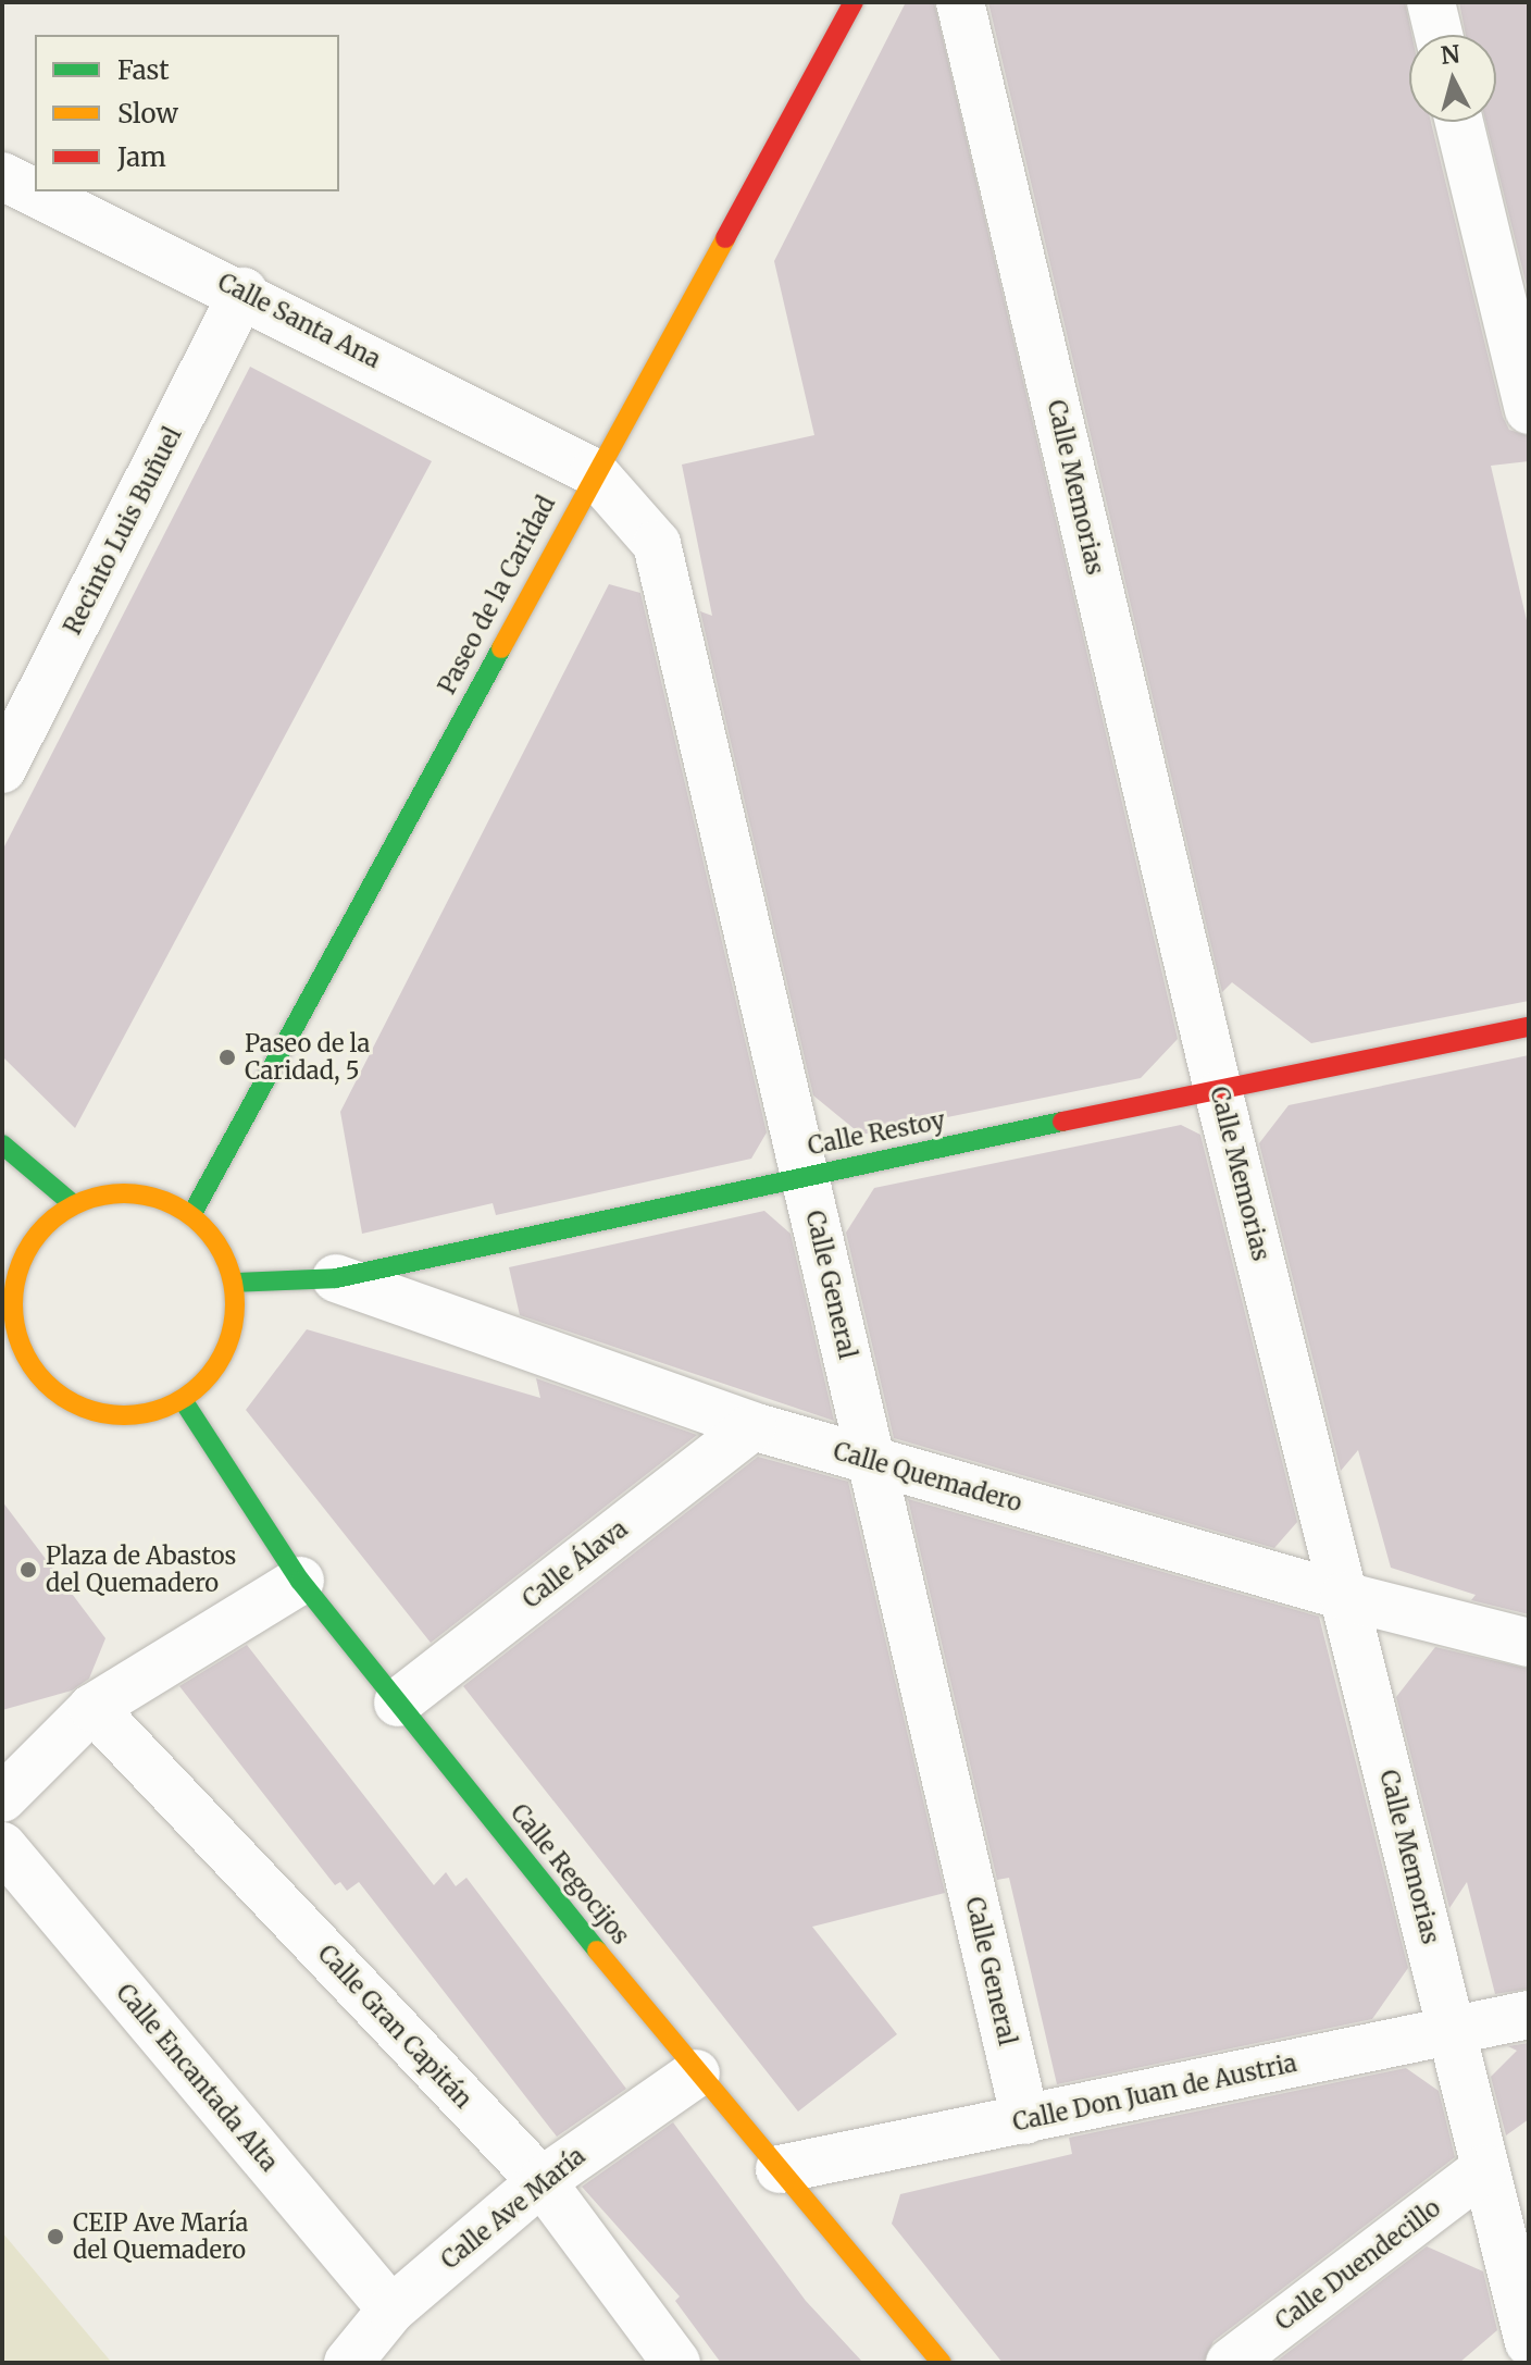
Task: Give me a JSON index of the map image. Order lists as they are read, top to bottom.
{
  "streets": {
    "street": [
      "Calle Santa Ana",
      "Calle Memorias",
      "Recinto Luis Buñuel",
      "Paseo de la Caridad",
      "Calle Restoy",
      "Calle General",
      "Calle Quemadero",
      "Calle Álava",
      "Calle Regocijos",
      "Calle Gran Capitán",
      "Calle Encantada Alta",
      "Calle Don Juan de Austria",
      "Calle Ave María",
      "Calle Duendecillo"
    ]
  },
  "crossings": [
    ["Calle Santa Ana", "Recinto Luis Buñuel"],
    ["Calle Santa Ana", "Paseo de la Caridad"],
    ["Calle Santa Ana", "Calle General"],
    ["Calle Memorias", "Calle Restoy"],
    ["Calle Memorias", "Calle Quemadero"],
    ["Calle Memorias", "Calle Don Juan de Austria"],
    ["Calle Memorias", "Calle Duendecillo"],
    ["Paseo de la Caridad", "Calle Restoy"],
    ["Paseo de la Caridad", "Calle General"],
    ["Paseo de la Caridad", "Calle Regocijos"],
    ["Calle Restoy", "Calle General"],
    ["Calle Restoy", "Calle Quemadero"],
    ["Calle Restoy", "Calle Regocijos"],
    ["Calle General", "Calle Quemadero"],
    ["Calle General", "Calle Don Juan de Austria"],
    ["Calle Quemadero", "Calle Álava"],
    ["Calle Álava", "Calle Regocijos"],
    ["Calle Regocijos", "Calle Don Juan de Austria"],
    ["Calle Regocijos", "Calle Ave María"],
    ["Calle Gran Capitán", "Calle Ave María"],
    ["Calle Encantada Alta", "Calle Ave María"]
  ],
  "places": ["Paseo de la Caridad, 5", "Plaza de Abastos del Quemadero", "CEIP Ave María del Quemadero"],
  "legend": ["Fast", "Slow", "Jam"],
  "north": "top"
}
